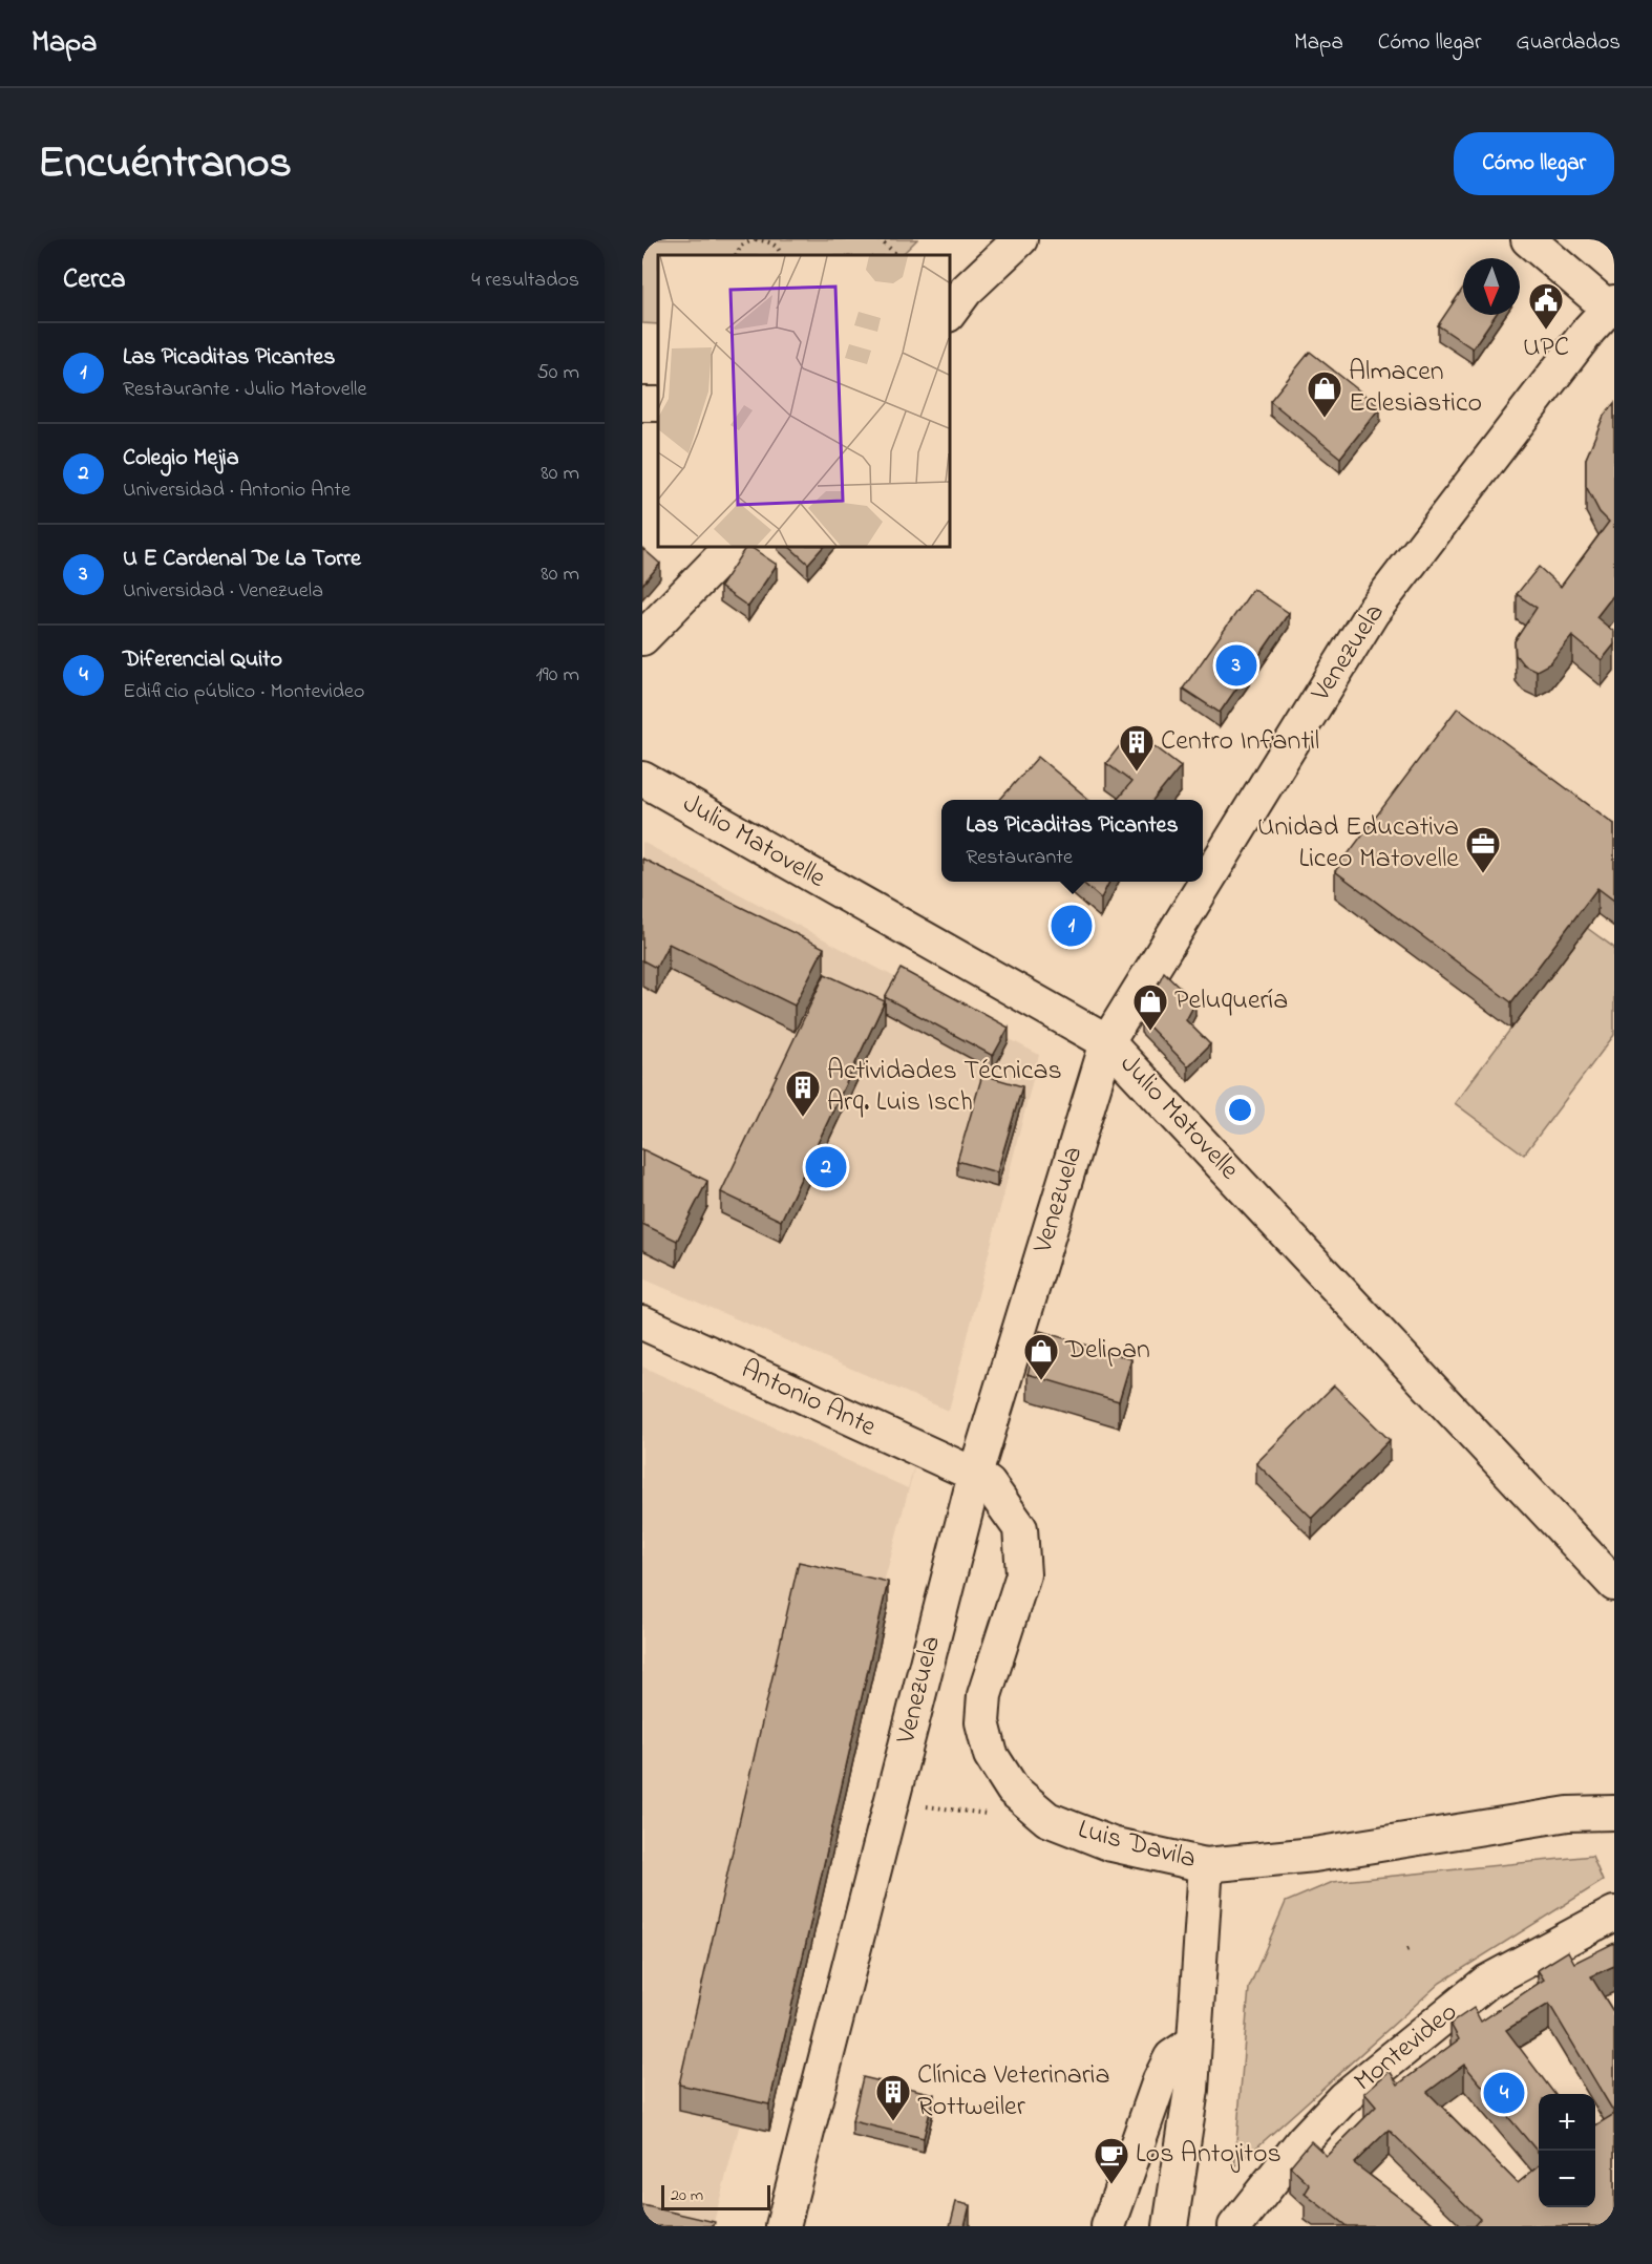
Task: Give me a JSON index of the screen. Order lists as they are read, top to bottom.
{
  "streets": {
    "street": [
      "Venezuela",
      "Julio Matovelle",
      "Antonio Ante",
      "Luis Davila",
      "Montevideo"
    ]
  },
  "crossings": [
    ["Venezuela", "Julio Matovelle"],
    ["Venezuela", "Antonio Ante"],
    ["Venezuela", "Luis Davila"],
    ["Antonio Ante", "Luis Davila"]
  ],
  "places": {
    "public building": ["UPC"],
    "shop": ["Almacen Eclesiastico", "Peluquería", "Delipan"],
    "building": ["Centro Infantil", "Actividades Técnicas Arq. Luis Isch", "Clínica Veterinaria Rottweiler"],
    "office": ["Unidad Educativa Liceo Matovelle"],
    "cafe": ["Los Antojitos"]
  },
  "scale_bar": "20 m",
  "north": "bottom",
  "page": {
    "header": "Mapa",
    "nav": ["Mapa", "Cómo llegar", "Guardados"],
    "title": "Encuéntranos",
    "buttons": "Cómo llegar",
    "heading": ["Cerca", "4 resultados"],
    "list": [
      {
        "mark": "1",
        "name": "Las Picaditas Picantes",
        "note": "Restaurante · Julio Matovelle",
        "value": "50 m"
      },
      {
        "mark": "2",
        "name": "Colegio Mejia",
        "note": "Universidad · Antonio Ante",
        "value": "80 m"
      },
      {
        "mark": "3",
        "name": "U E Cardenal De La Torre",
        "note": "Universidad · Venezuela",
        "value": "80 m"
      },
      {
        "mark": "4",
        "name": "Diferencial Quito",
        "note": "Edificio público · Montevideo",
        "value": "190 m"
      }
    ],
    "pins": [
      "3",
      "1",
      "2",
      "4"
    ],
    "popup": ["Las Picaditas Picantes", "Restaurante"],
    "map_buttons": ["+", "−"],
    "scale": "20 m"
  }
}
